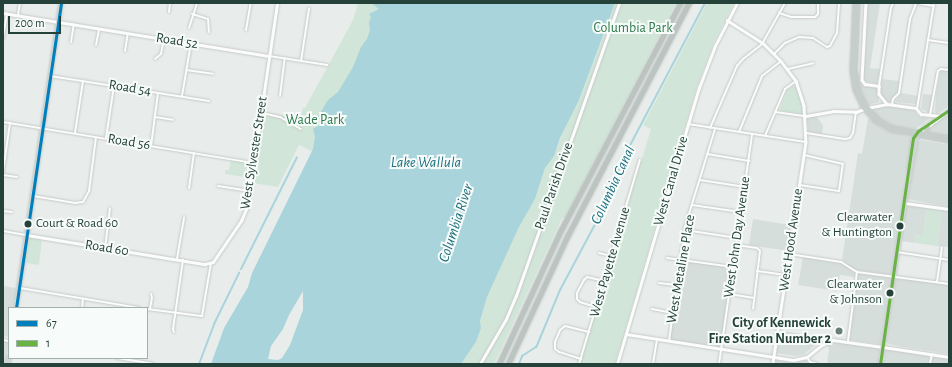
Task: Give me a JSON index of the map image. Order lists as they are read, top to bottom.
{
  "streets": {
    "street": [
      "Road 52",
      "Road 54",
      "Road 56",
      "West Sylvester Street",
      "West Canal Drive",
      "Paul Parish Drive",
      "West John Day Avenue",
      "West Hood Avenue",
      "Road 60",
      "West Payette Avenue",
      "West Metaline Place"
    ]
  },
  "crossings": [
    ["Road 52", "West Sylvester Street"],
    ["Road 56", "West Sylvester Street"],
    ["West Sylvester Street", "Road 60"],
    ["West Canal Drive", "West Hood Avenue"]
  ],
  "water": ["Lake Wallula", "Columbia Canal", "Columbia River"],
  "parks": ["Columbia Park", "Wade Park"],
  "places": [
    "Court & Road 60",
    "Clearwater & Huntington",
    "Clearwater & Johnson",
    "City of Kennewick Fire Station Number 2"
  ],
  "lines": ["transit line 67", "transit line 1"],
  "legend": ["67", "1"],
  "scale_bar": "200 m"
}
